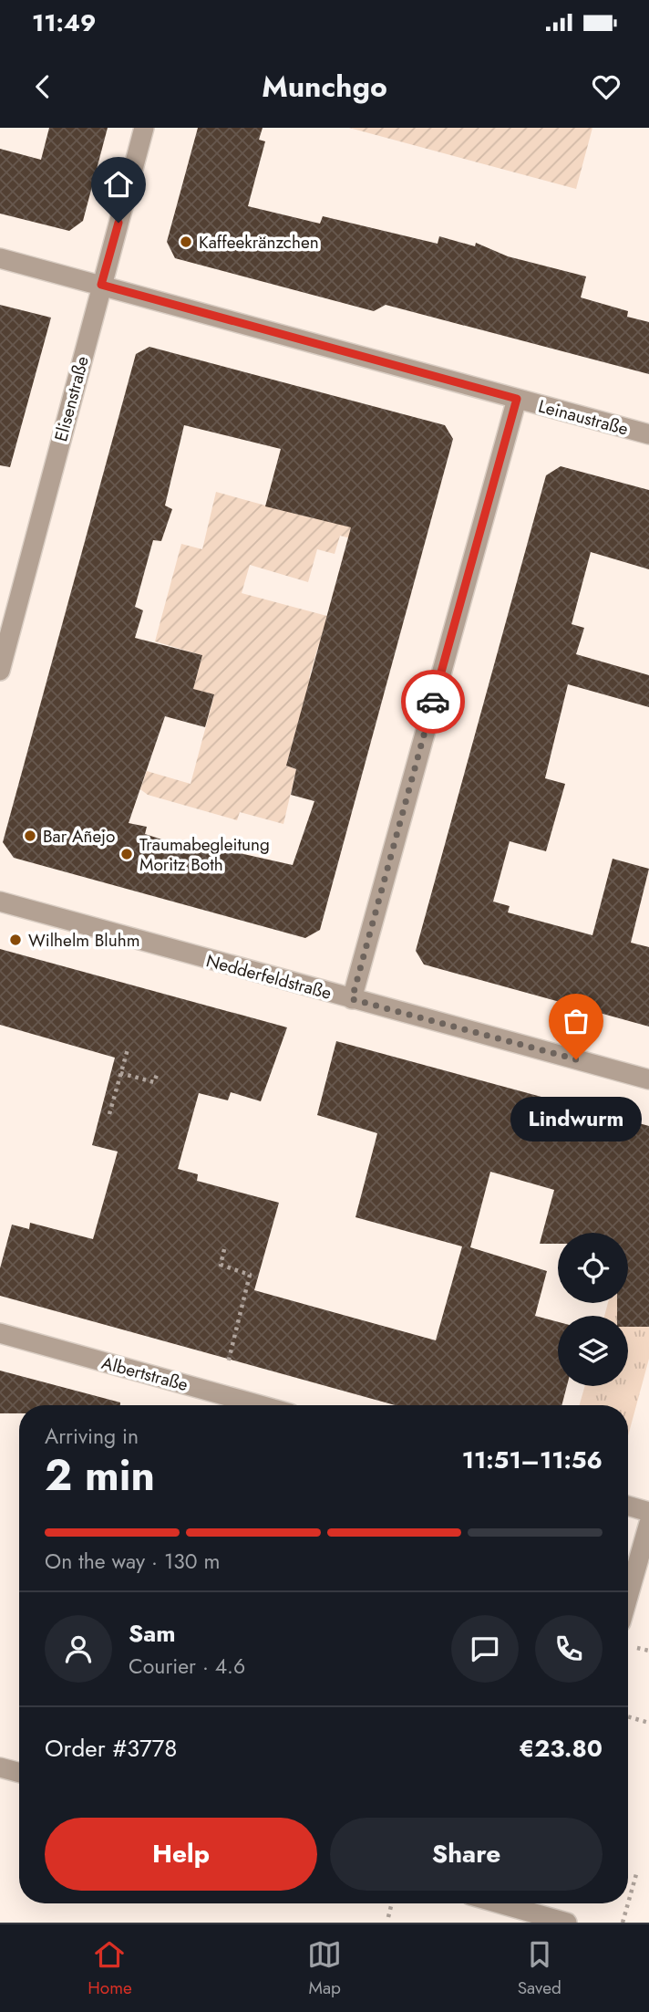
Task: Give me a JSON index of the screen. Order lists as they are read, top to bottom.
{
  "streets": {
    "street": [
      "Elisenstraße",
      "Leinaustraße",
      "Nedderfeldstraße",
      "Albertstraße"
    ]
  },
  "crossings": [
    ["Elisenstraße", "Leinaustraße"]
  ],
  "places": [
    "Kaffeekränzchen",
    "Bar Añejo",
    "Traumabegleitung Moritz Both",
    "Wilhelm Bluhm",
    "Lindwurm"
  ],
  "page": {
    "status": "11:49",
    "header": "Munchgo",
    "bubble": "Lindwurm",
    "heading": ["2 min", "Arriving in", "11:51–11:56"],
    "panel": [
      "Sam",
      "Courier · 4.6",
      "Order #3778",
      "€23.80"
    ],
    "bar": "On the way · 130 m",
    "buttons": ["Help", "Share"],
    "tabs": ["Home", "Map", "Saved"]
  }
}
